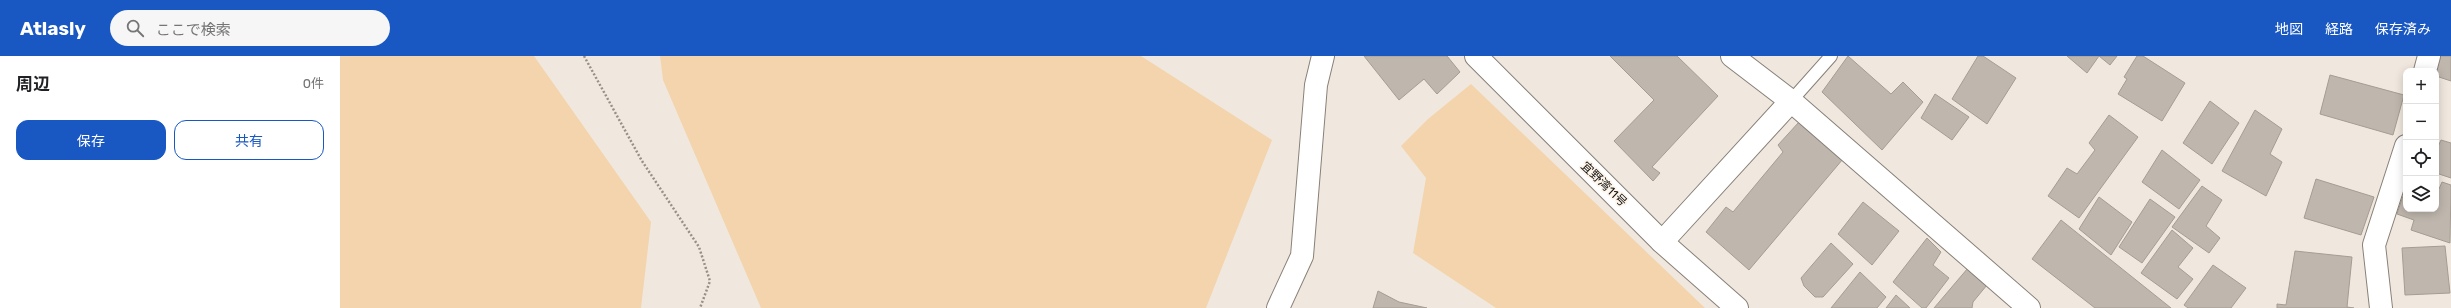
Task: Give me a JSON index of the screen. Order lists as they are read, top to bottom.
{
  "streets": {
    "street": ["宜野湾11号"]
  },
  "page": {
    "header": "Atlasly",
    "search": "ここで検索",
    "nav": ["地図", "経路", "保存済み"],
    "heading": ["周辺", "0件"],
    "map_buttons": ["+", "−"],
    "buttons": ["保存", "共有"]
  }
}
